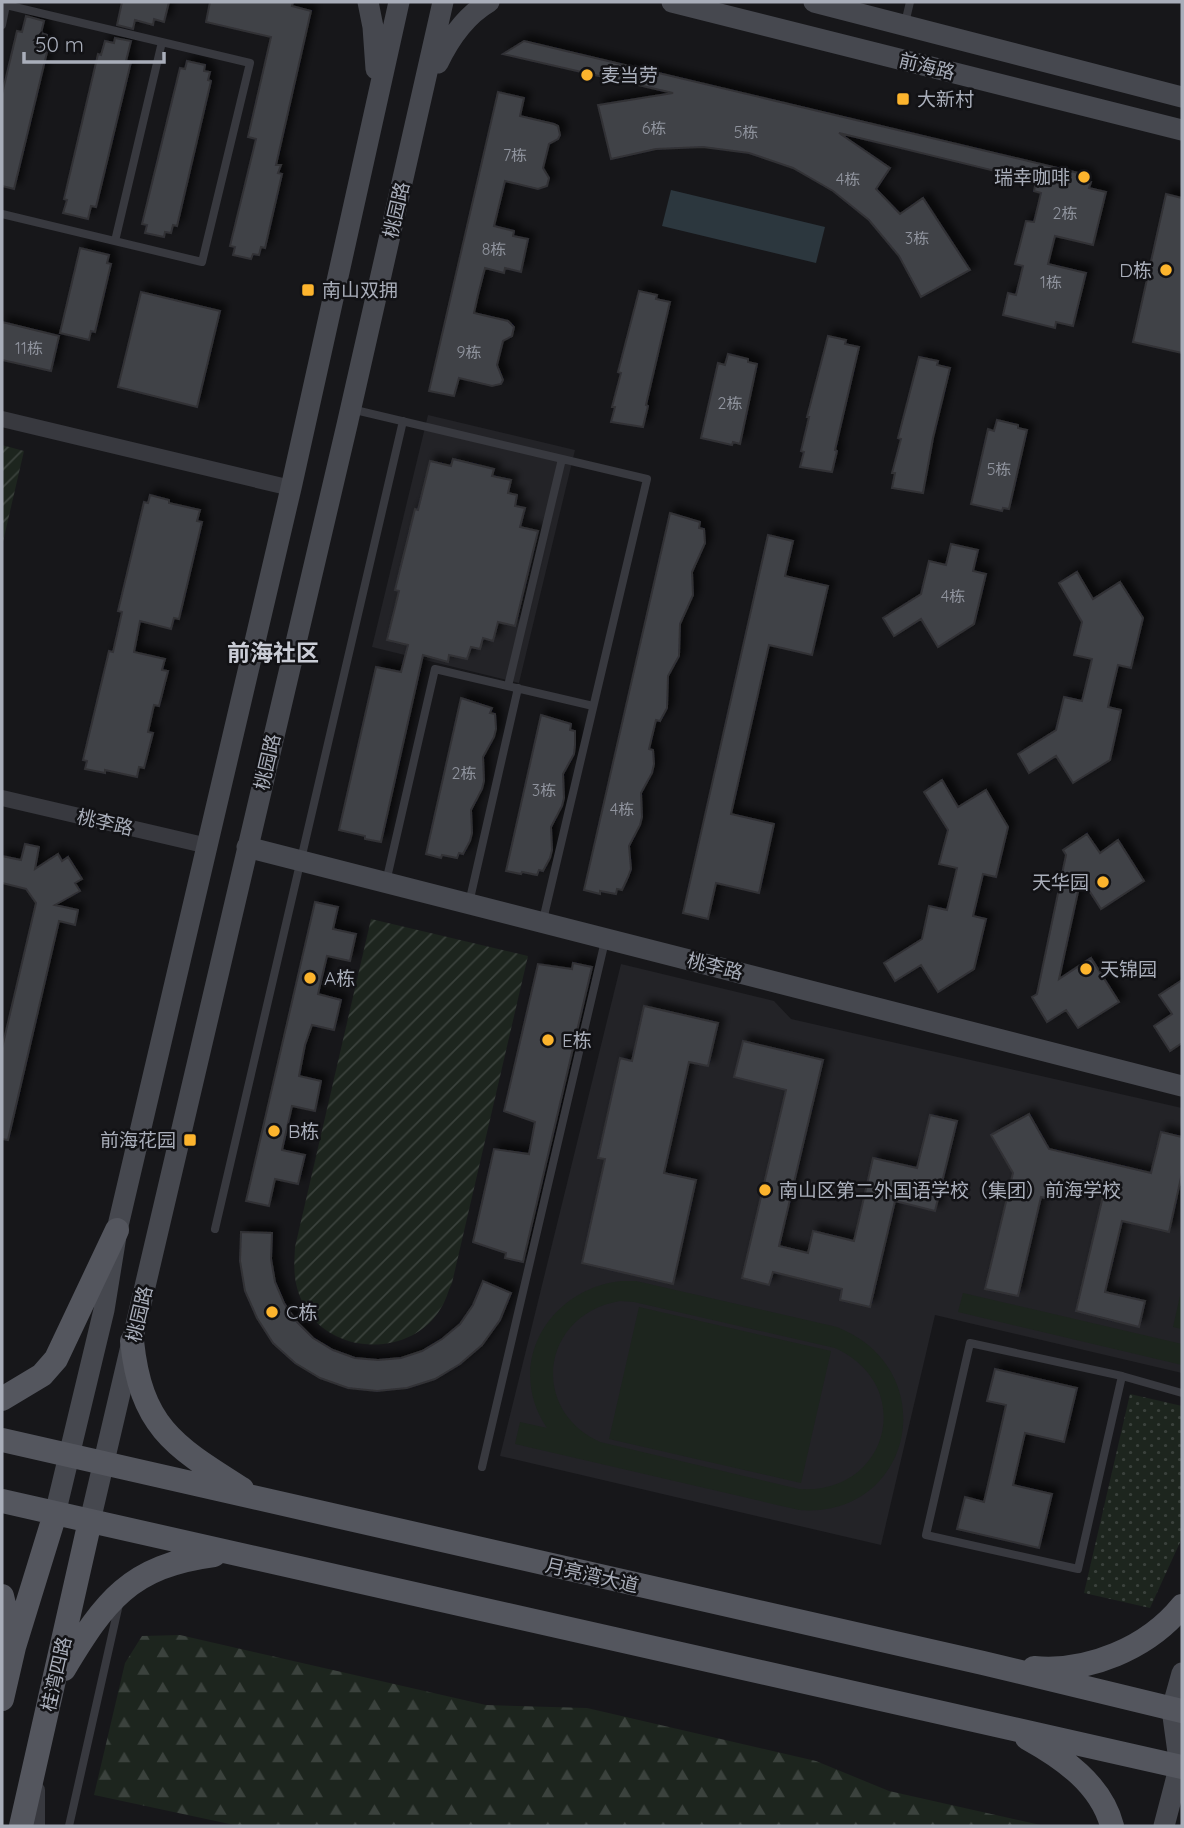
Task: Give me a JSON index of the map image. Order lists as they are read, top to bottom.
{
  "streets": {
    "main road": [
      "前海路",
      "桃园路",
      "桃李路",
      "月亮湾大道",
      "桂湾四路"
    ]
  },
  "crossings": [
    ["桃园路", "桃李路"],
    ["桃园路", "月亮湾大道"],
    ["桃园路", "桂湾四路"]
  ],
  "districts": ["前海社区"],
  "places": {
    "other": [
      "麦当劳",
      "瑞幸咖啡",
      "D栋",
      "天华园",
      "天锦园",
      "A栋",
      "E栋",
      "B栋",
      "南山区第二外国语学校（集团）前海学校",
      "C栋"
    ],
    "transit": ["大新村", "南山双拥", "前海花园"]
  },
  "house_numbers": [
    "6栋",
    "5栋",
    "7栋",
    "4栋",
    "2栋",
    "3栋",
    "8栋",
    "1栋",
    "11栋",
    "9栋",
    "2栋",
    "5栋",
    "4栋",
    "2栋",
    "3栋",
    "4栋"
  ],
  "scale_bar": "50 m"
}
